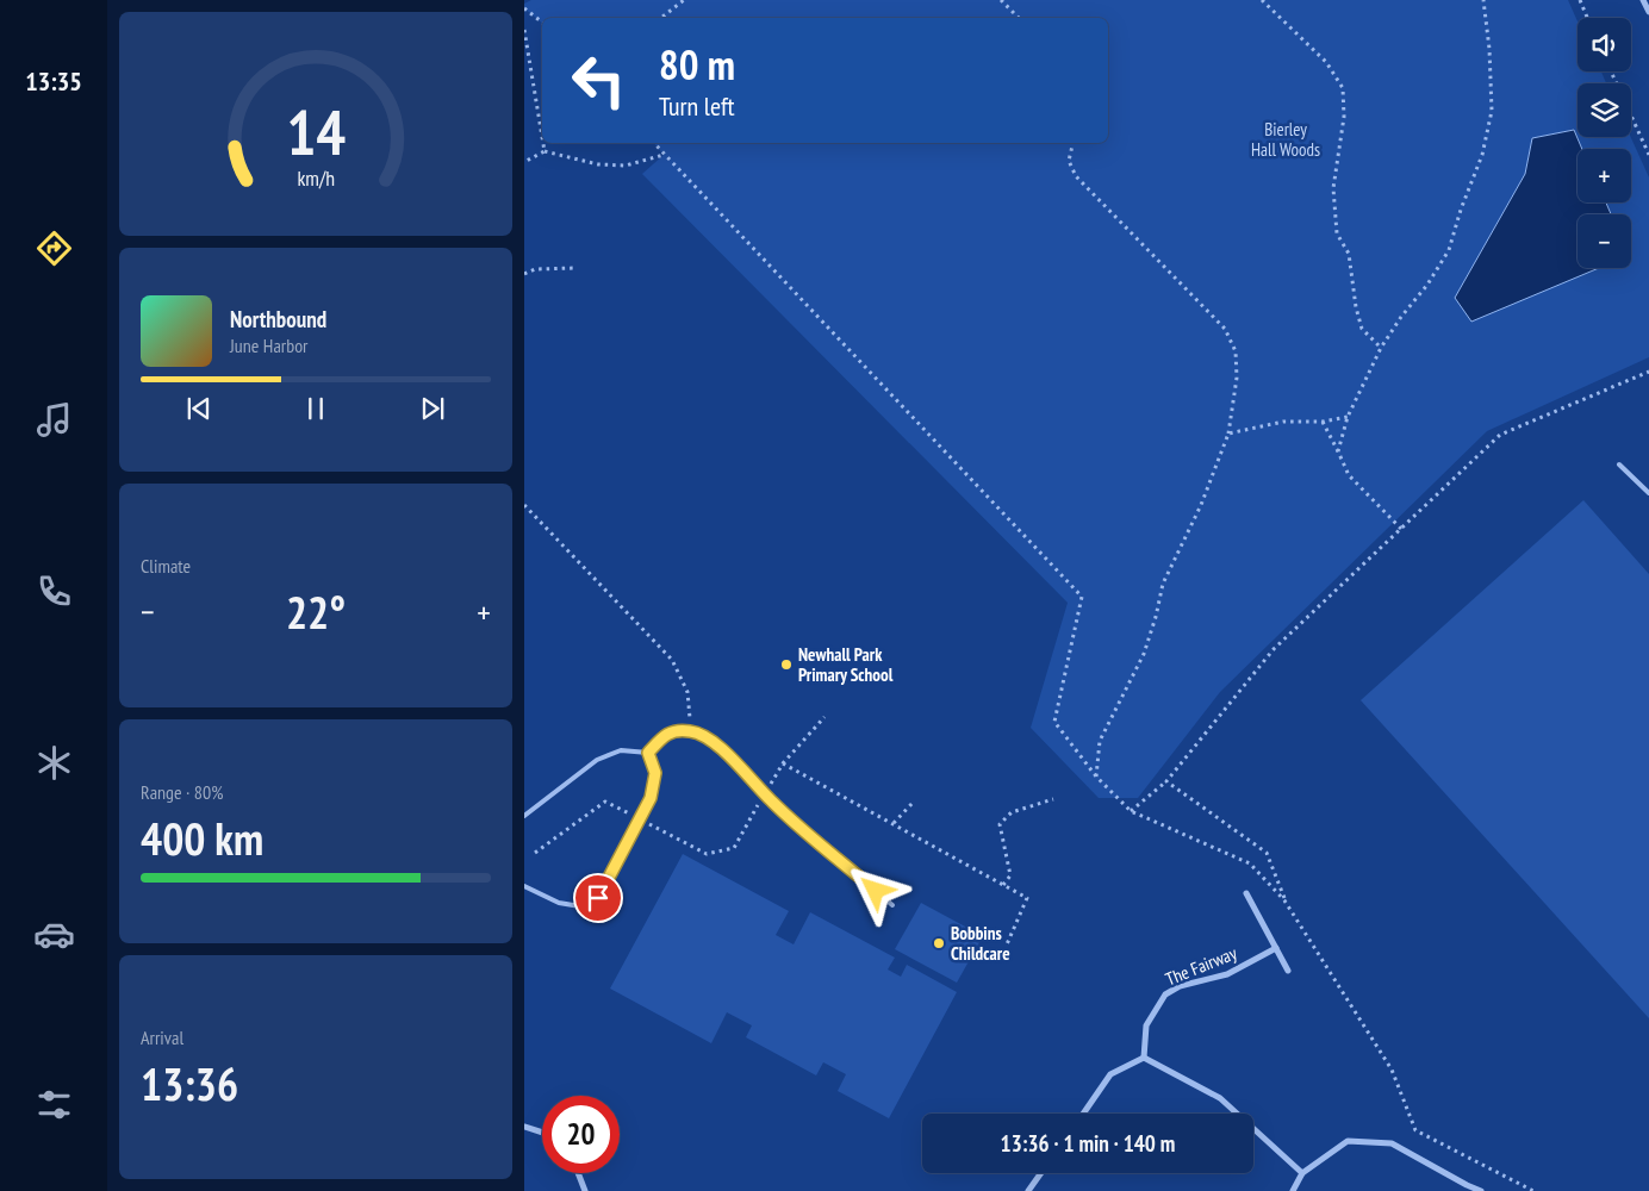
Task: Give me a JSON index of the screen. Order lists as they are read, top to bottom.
{
  "streets": {
    "street": ["The Fairway"]
  },
  "parks": ["Bierley Hall Woods"],
  "places": ["Newhall Park Primary School", "Bobbins Childcare"],
  "page": {
    "tabs": "13:35",
    "map_buttons": ["+", "−"],
    "turn": ["80 m", "Turn left"],
    "song": ["Northbound", "June Harbor"],
    "tile": [
      "Climate",
      ["Range · 80%", "400 km"],
      ["Arrival", "13:36"]
    ],
    "heat": ["−", "22°", "+"],
    "limit": "20",
    "trip": "13:36 · 1 min · 140 m",
    "gauge": ["14", "km/h"]
  }
}
